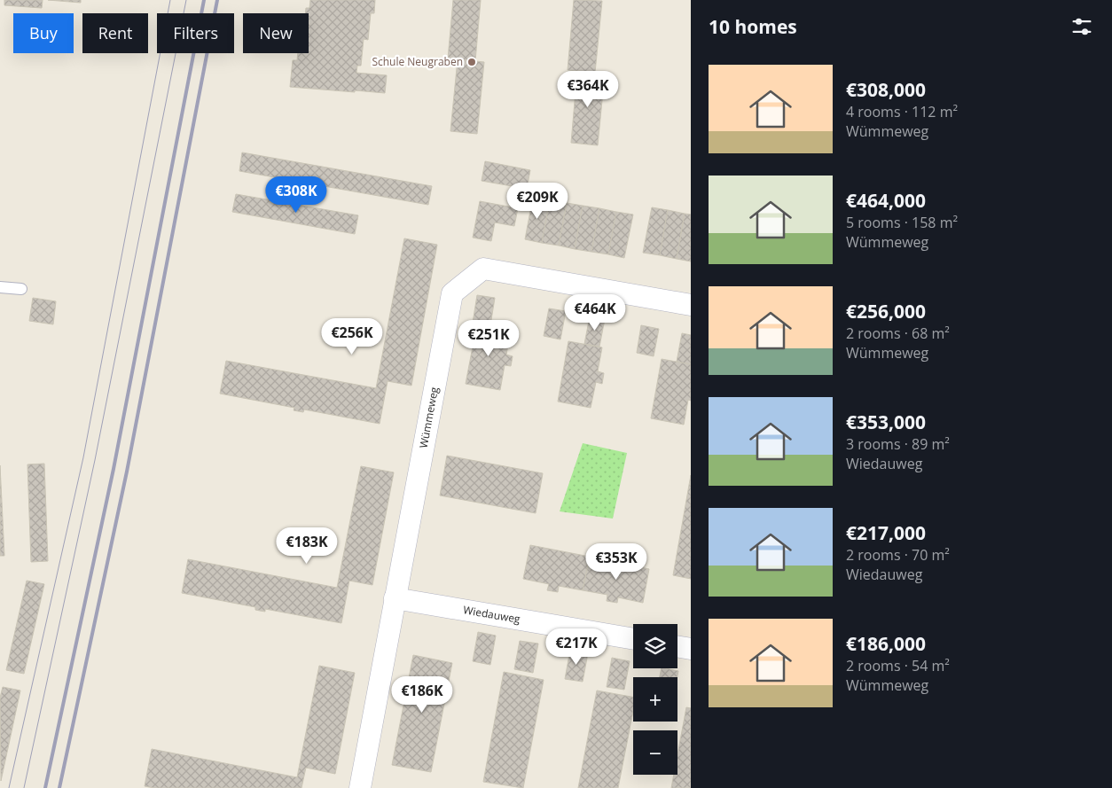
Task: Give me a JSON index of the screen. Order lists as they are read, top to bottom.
{
  "streets": {
    "street": ["Wümmeweg", "Wiedauweg"]
  },
  "crossings": [
    ["Wümmeweg", "Wiedauweg"]
  ],
  "places": ["Schule Neugraben"],
  "page": {
    "heading": "10 homes",
    "chip": [
      "Buy",
      "Rent",
      "Filters",
      "New"
    ],
    "list": [
      {
        "name": "€308,000",
        "note": "4 rooms · 112 m² · Wümmeweg"
      },
      {
        "name": "€464,000",
        "note": "5 rooms · 158 m² · Wümmeweg"
      },
      {
        "name": "€256,000",
        "note": "2 rooms · 68 m² · Wümmeweg"
      },
      {
        "name": "€353,000",
        "note": "3 rooms · 89 m² · Wiedauweg"
      },
      {
        "name": "€217,000",
        "note": "2 rooms · 70 m² · Wiedauweg"
      },
      {
        "name": "€186,000",
        "note": "2 rooms · 54 m² · Wümmeweg"
      }
    ],
    "price": [
      "€364K",
      "€308K",
      "€209K",
      "€464K",
      "€256K",
      "€251K",
      "€183K",
      "€353K",
      "€217K",
      "€186K"
    ],
    "map_buttons": ["+", "−"]
  }
}
